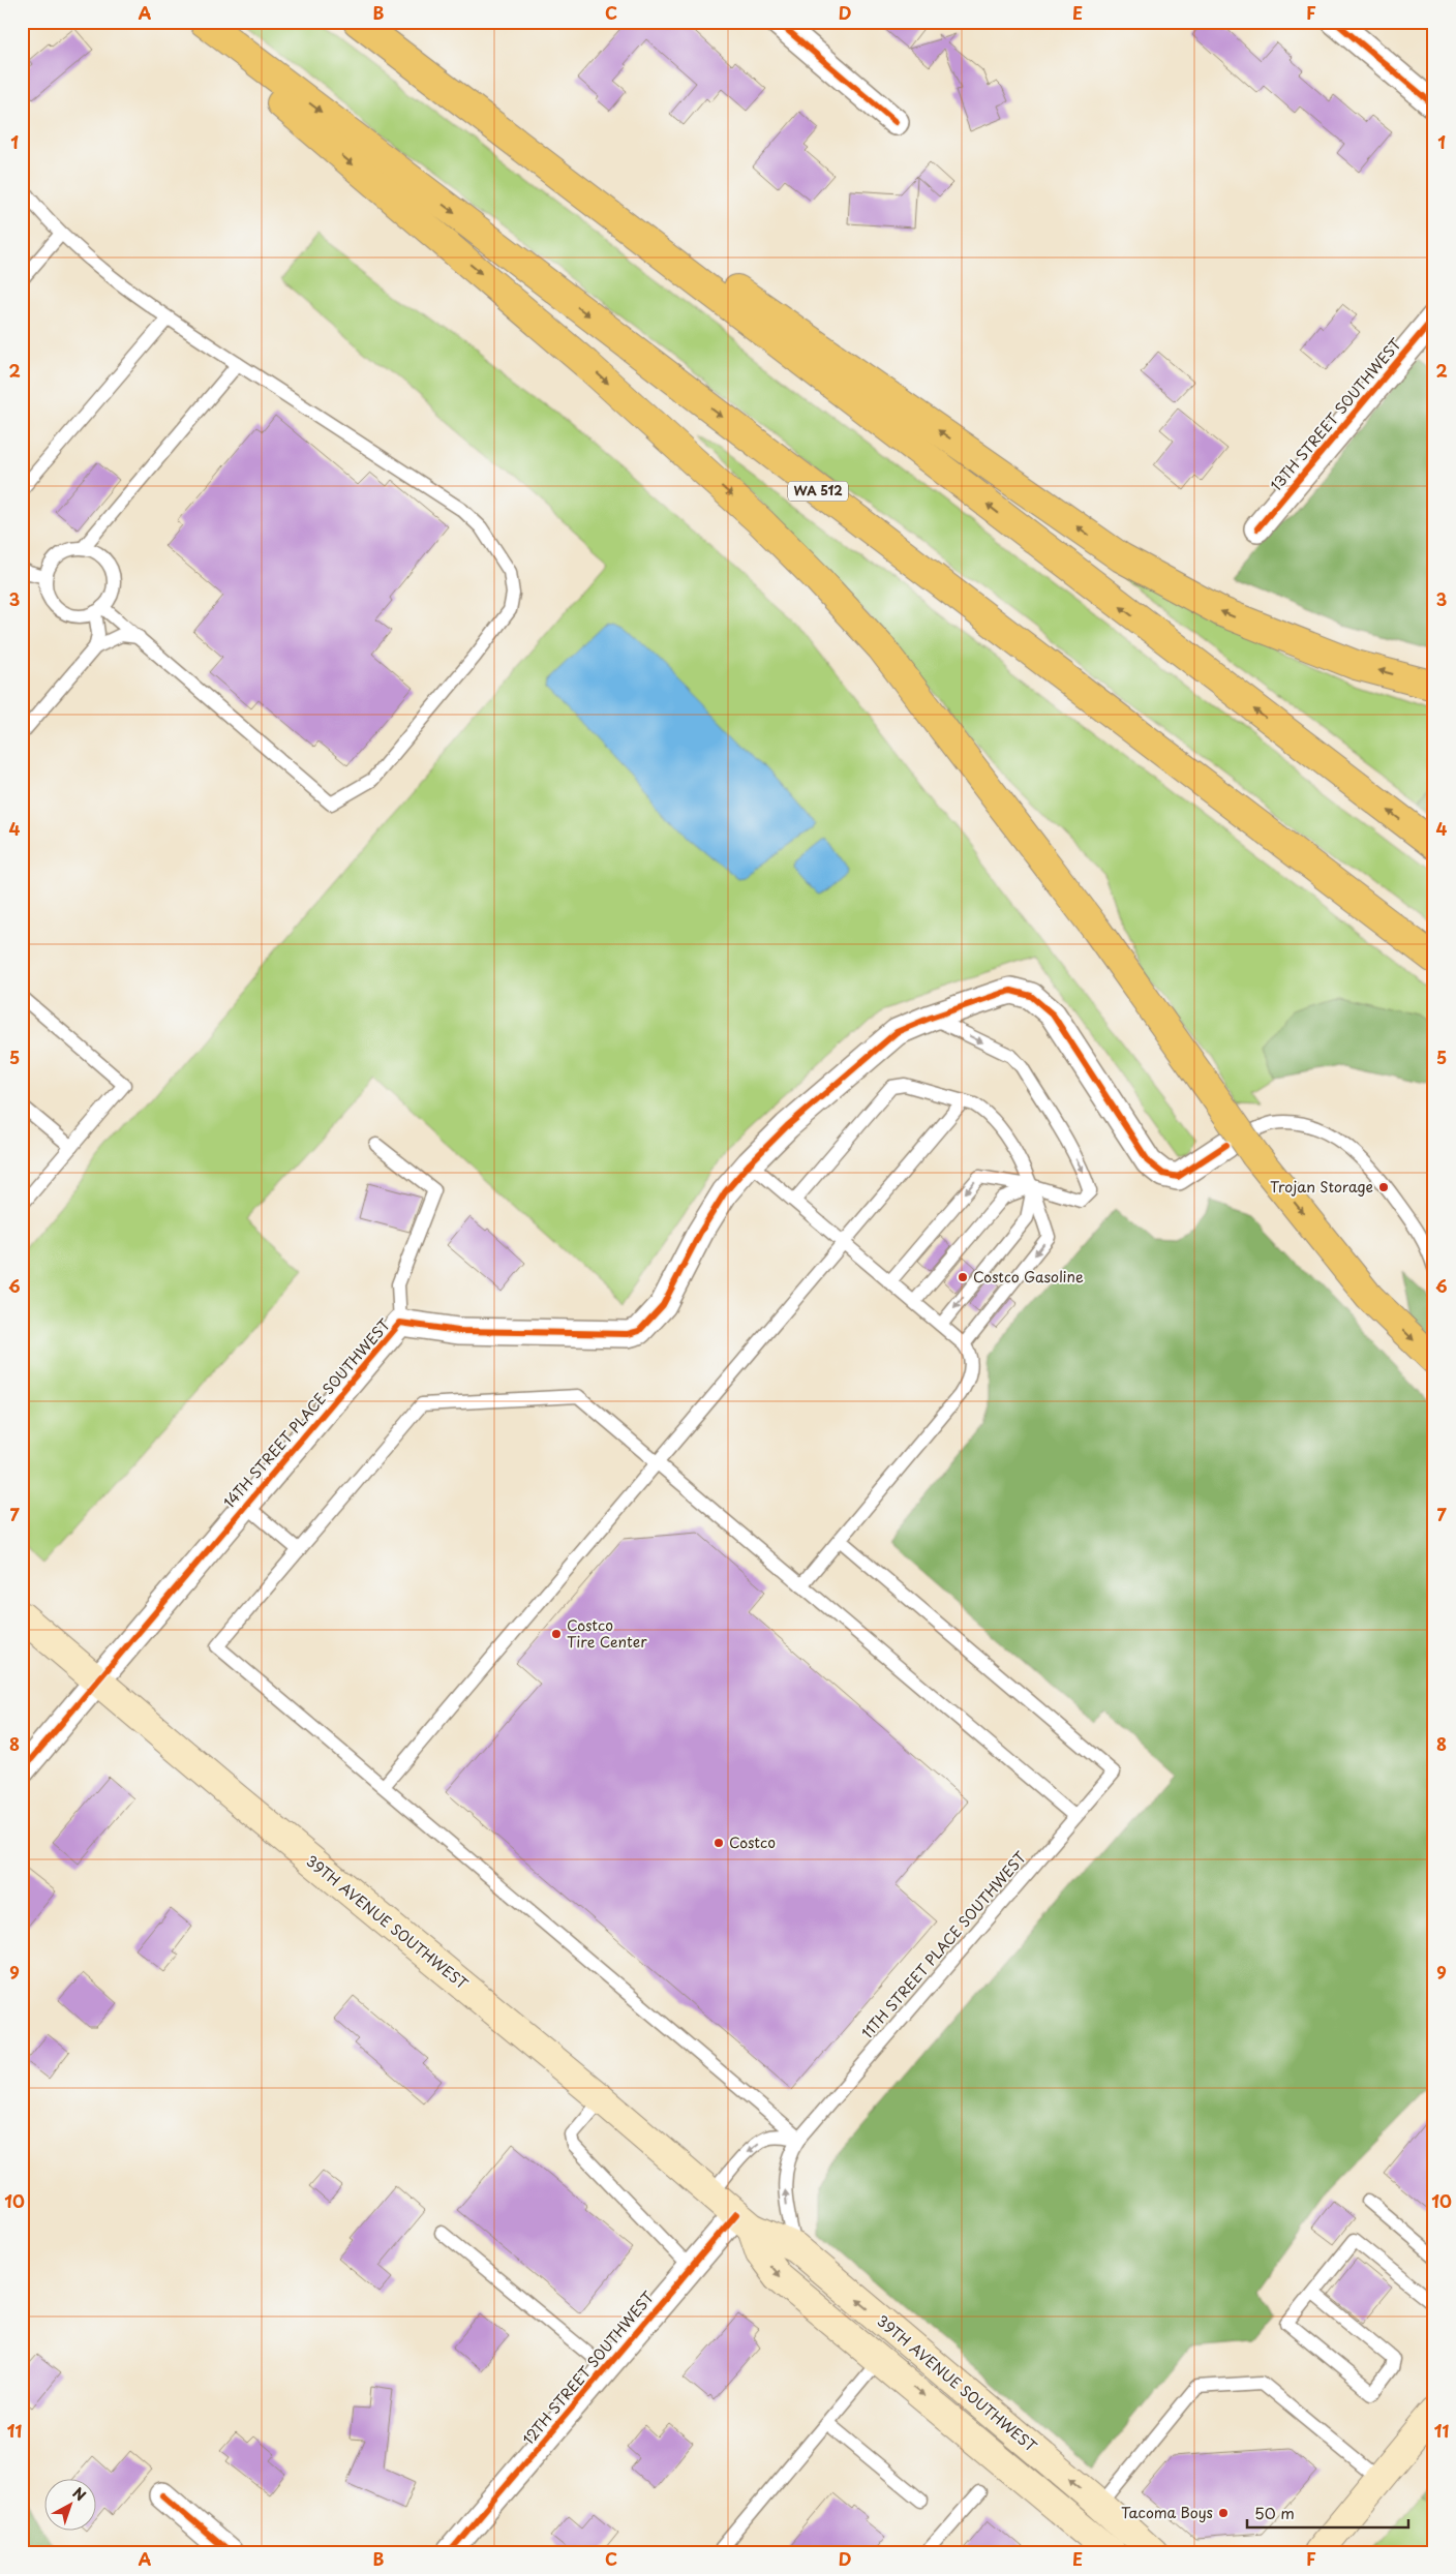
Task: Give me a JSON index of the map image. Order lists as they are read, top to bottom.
{
  "streets": {
    "highway": ["WA 512"],
    "main road": ["39TH AVENUE SOUTHWEST"],
    "street": ["13TH STREET SOUTHWEST", "14TH STREET PLACE SOUTHWEST", "12TH STREET SOUTHWEST"],
    "lane": ["11TH STREET PLACE SOUTHWEST"]
  },
  "crossings": [
    ["14TH STREET PLACE SOUTHWEST", "39TH AVENUE SOUTHWEST"],
    ["39TH AVENUE SOUTHWEST", "11TH STREET PLACE SOUTHWEST"],
    ["39TH AVENUE SOUTHWEST", "12TH STREET SOUTHWEST"]
  ],
  "places": [
    "Trojan Storage",
    "Costco Gasoline",
    "Costco Tire Center",
    "Costco",
    "Tacoma Boys"
  ],
  "scale_bar": "50 m",
  "north": "top right",
  "grid": {
    "columns": [
      "A",
      "B",
      "C",
      "D",
      "E",
      "F"
    ],
    "rows": [
      "1",
      "2",
      "3",
      "4",
      "5",
      "6",
      "7",
      "8",
      "9",
      "10",
      "11"
    ]
  }
}
